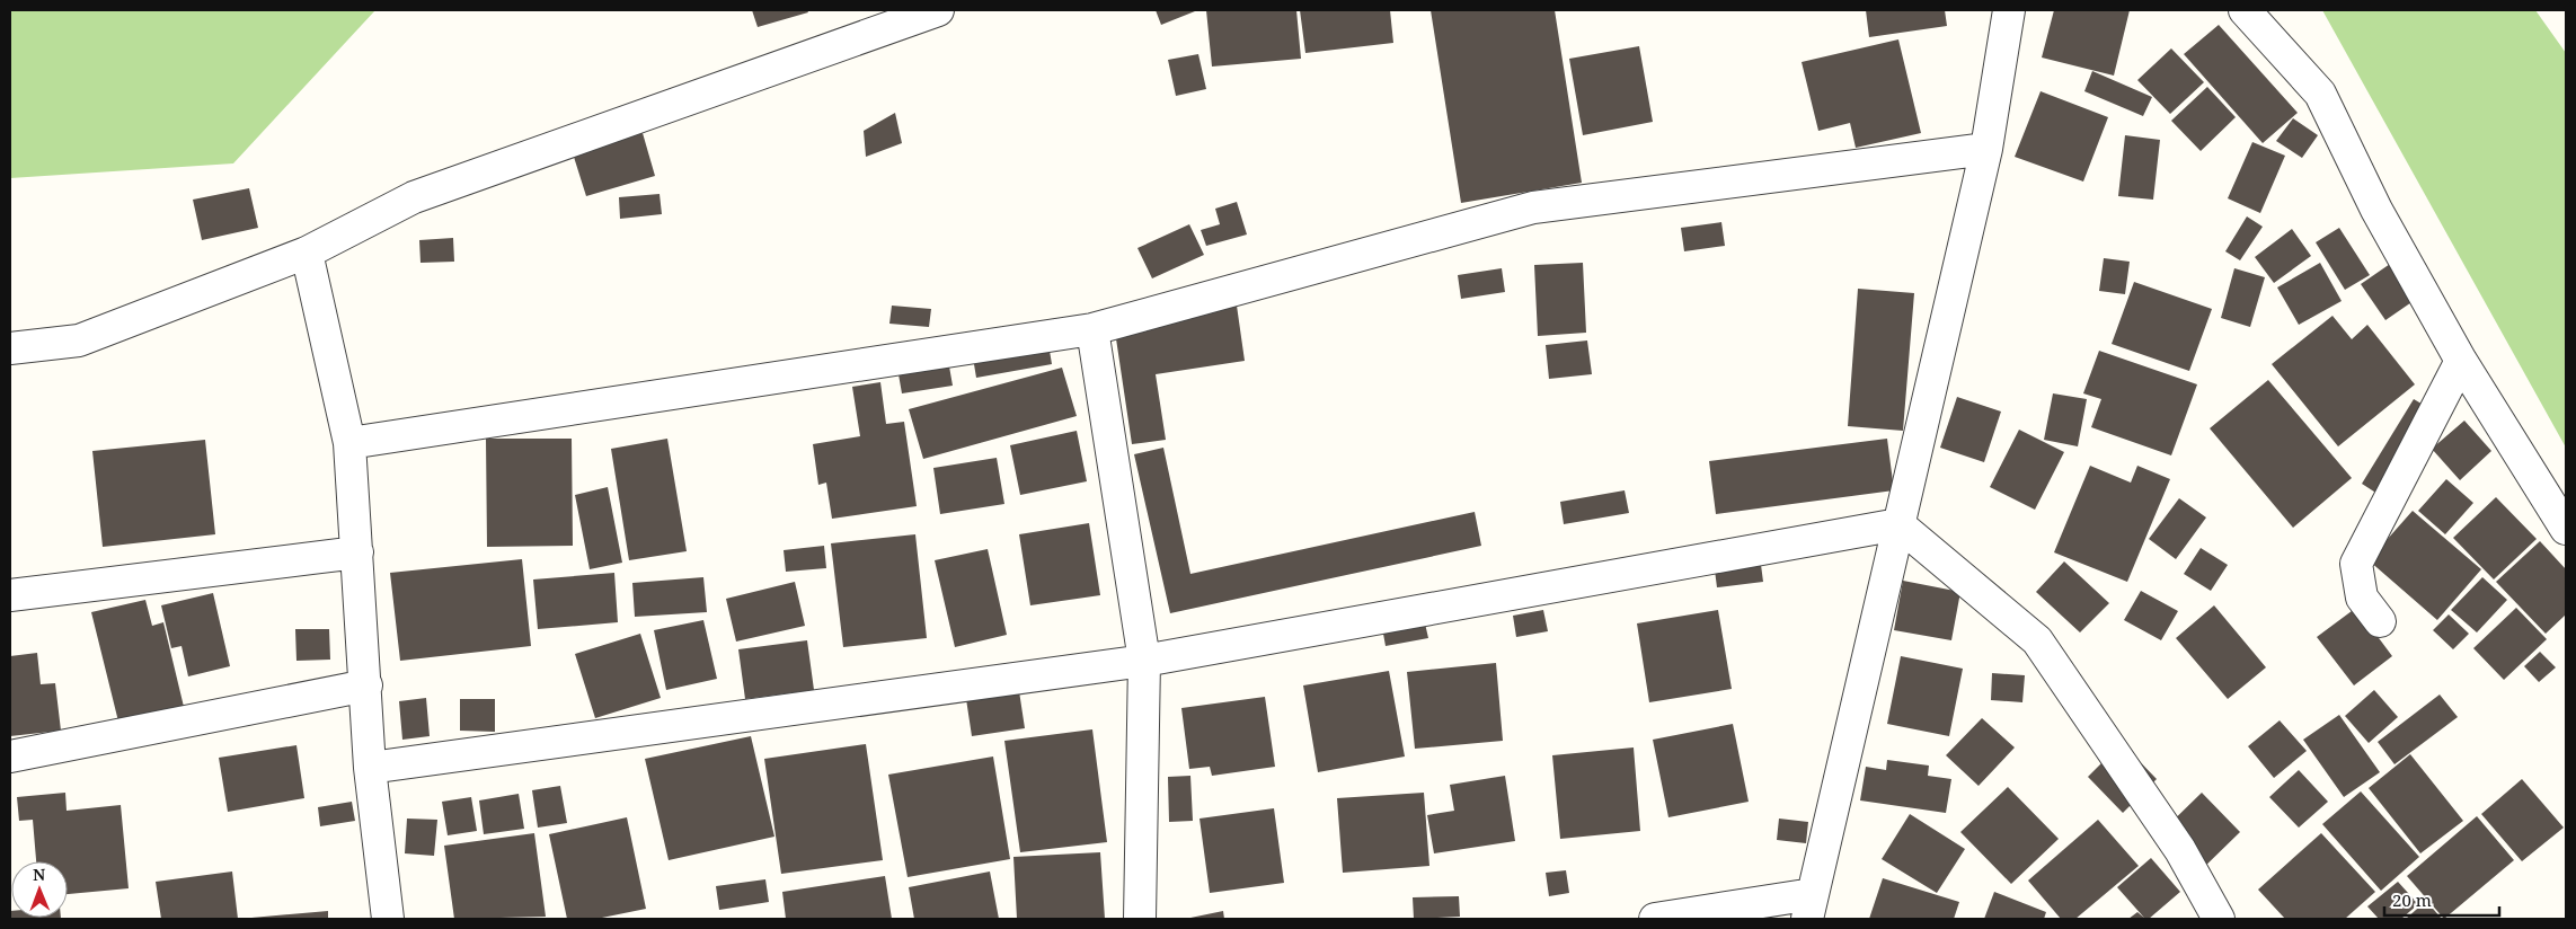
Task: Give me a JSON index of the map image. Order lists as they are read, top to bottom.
{
  "scale_bar": "20 m",
  "north": "top"
}
